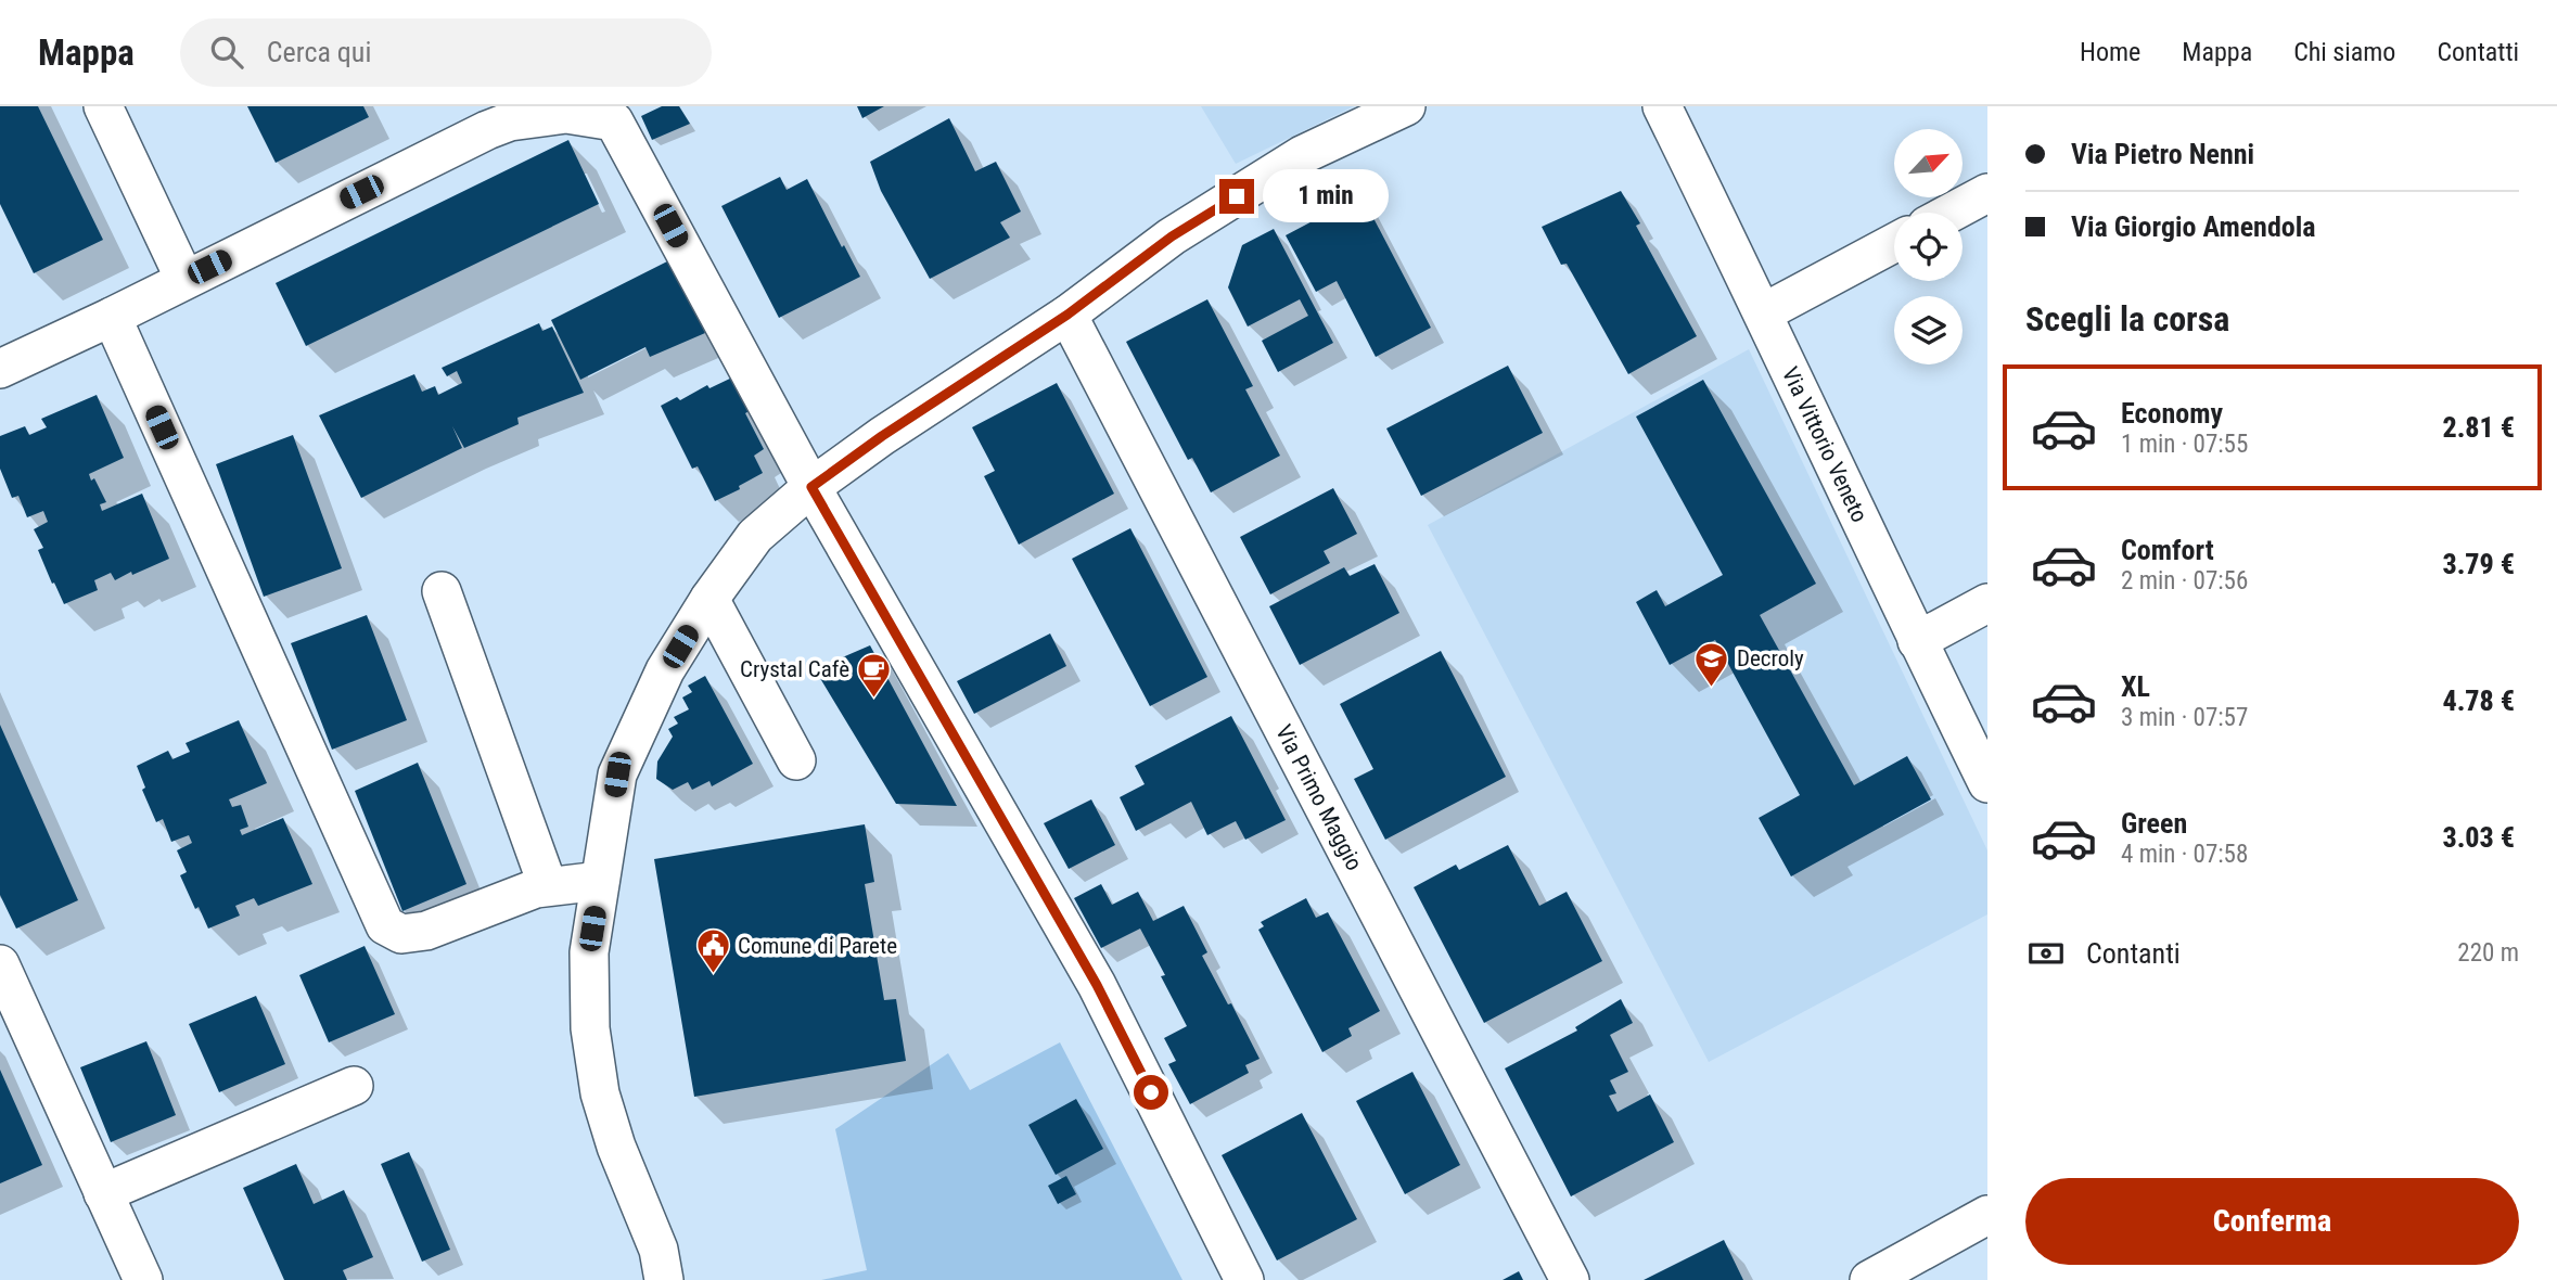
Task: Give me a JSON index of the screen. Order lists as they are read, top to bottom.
{
  "streets": {
    "street": ["Via Vittorio Veneto", "Via Primo Maggio"]
  },
  "places": {
    "school or university": ["Decroly"],
    "cafe": ["Crystal Cafè"],
    "public building": ["Comune di Parete"]
  },
  "north": "top right",
  "page": {
    "header": "Mappa",
    "search": "Cerca qui",
    "nav": [
      "Home",
      "Mappa",
      "Chi siamo",
      "Contatti"
    ],
    "banner": ["Via Pietro Nenni", "Via Giorgio Amendola"],
    "bubble": "1 min",
    "heading": "Scegli la corsa",
    "list": [
      {
        "name": "Economy",
        "note": "1 min · 07:55",
        "value": "2.81 €"
      },
      {
        "name": "Comfort",
        "note": "2 min · 07:56",
        "value": "3.79 €"
      },
      {
        "name": "XL",
        "note": "3 min · 07:57",
        "value": "4.78 €"
      },
      {
        "name": "Green",
        "note": "4 min · 07:58",
        "value": "3.03 €"
      }
    ],
    "pay": ["Contanti", "220 m"],
    "buttons": "Conferma"
  }
}
